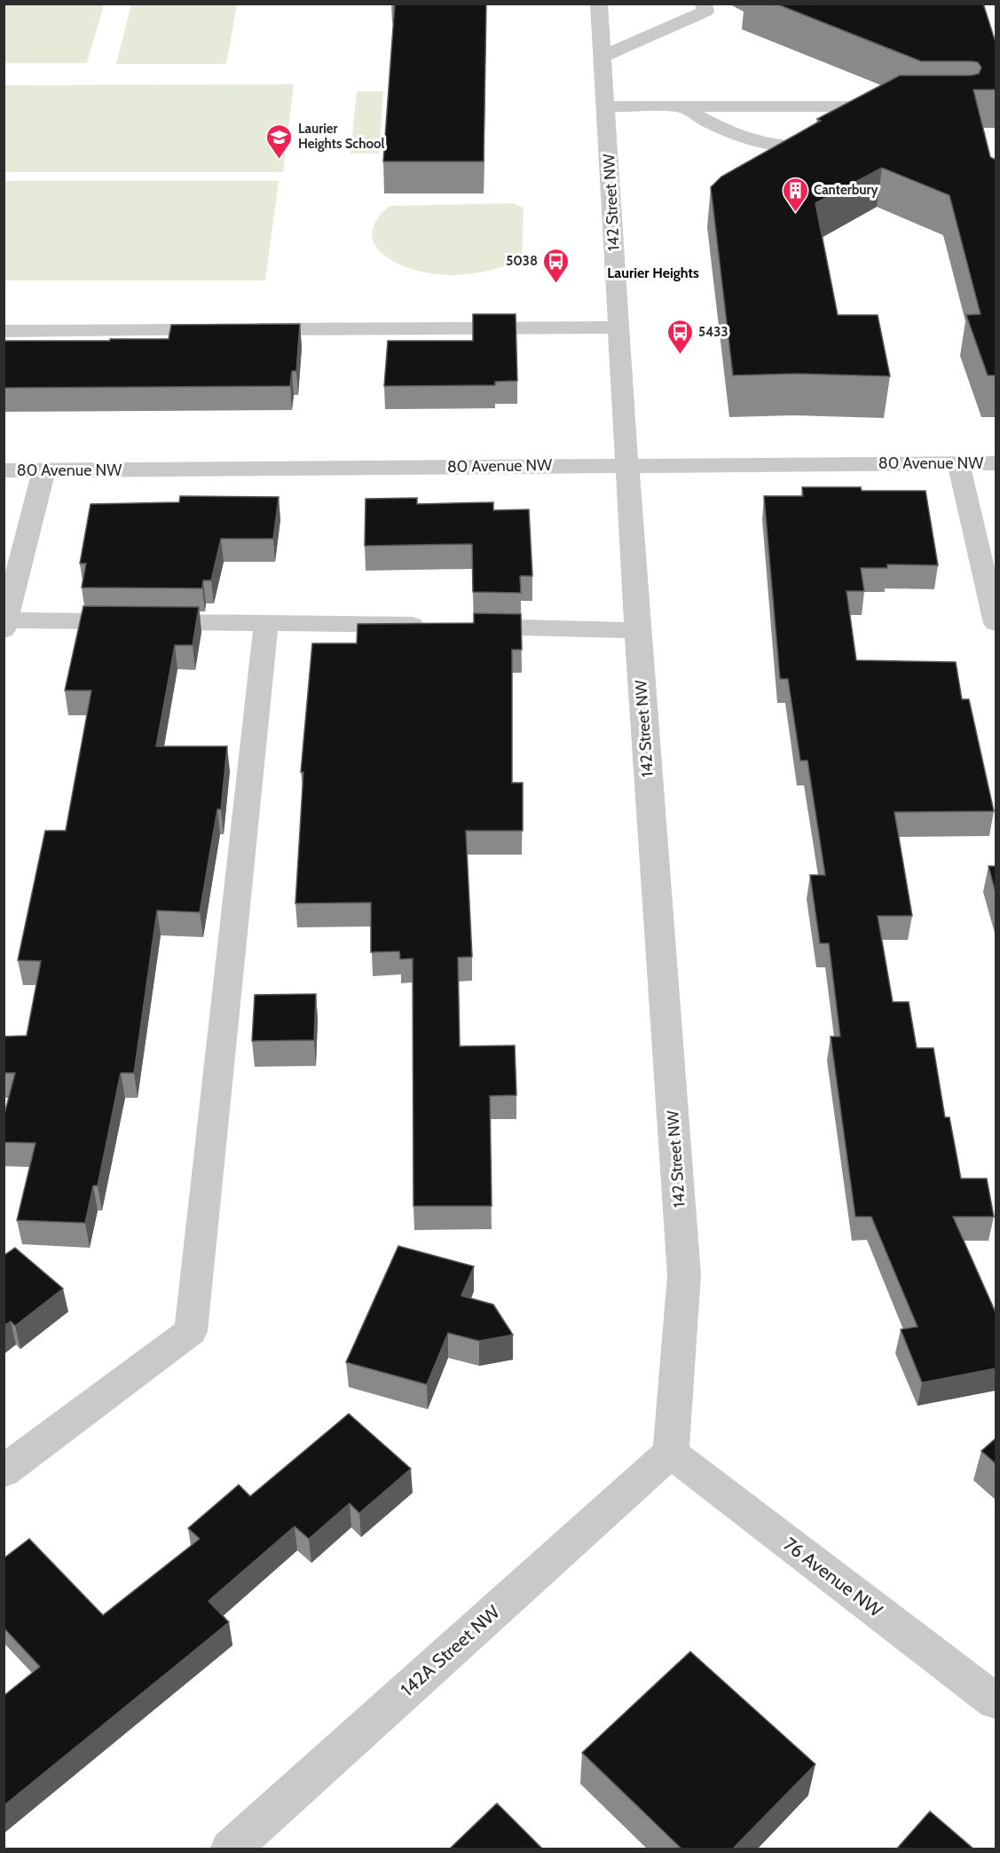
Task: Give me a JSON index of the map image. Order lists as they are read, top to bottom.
{
  "streets": {
    "street": [
      "142 Street NW",
      "80 Avenue NW",
      "76 Avenue NW",
      "142A Street NW"
    ]
  },
  "crossings": [
    ["142 Street NW", "80 Avenue NW"],
    ["142 Street NW", "76 Avenue NW"],
    ["142 Street NW", "142A Street NW"],
    ["76 Avenue NW", "142A Street NW"]
  ],
  "districts": ["Laurier Heights"],
  "places": {
    "school or university": ["Laurier Heights School"],
    "building": ["Canterbury"],
    "bus stop": ["5038", "5433"]
  }
}
